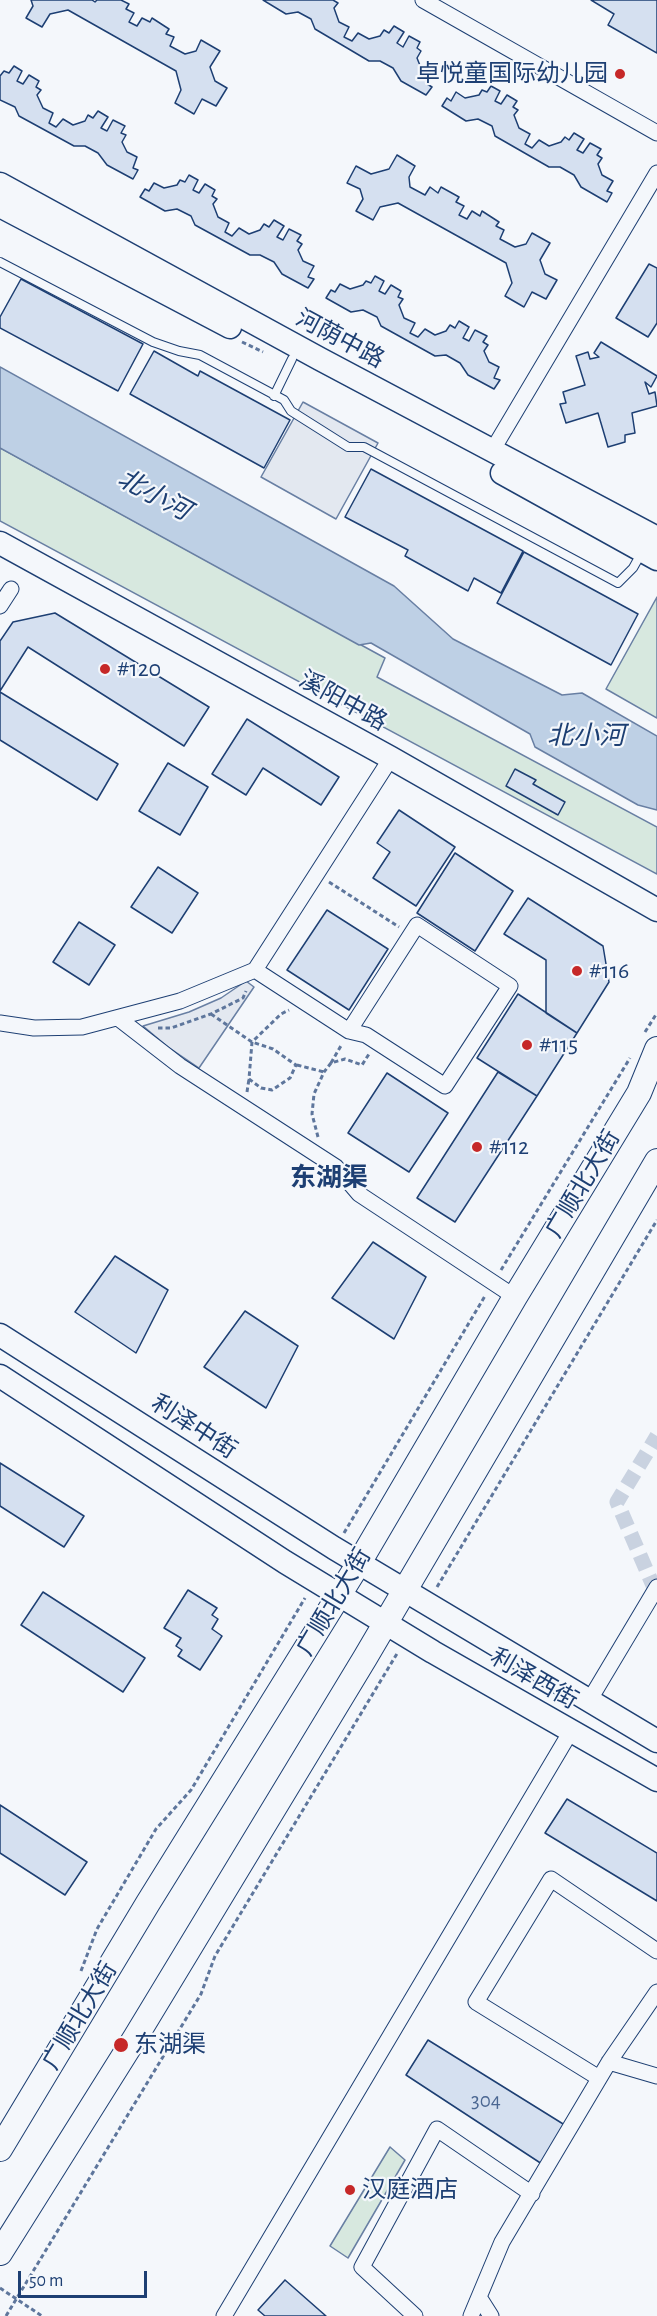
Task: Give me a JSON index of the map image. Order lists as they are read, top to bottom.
{
  "streets": {
    "main road": ["广顺北大街"],
    "street": [
      "河荫中路",
      "溪阳中路",
      "利泽中街",
      "利泽西街"
    ]
  },
  "crossings": [
    ["广顺北大街", "利泽中街"],
    ["广顺北大街", "利泽西街"],
    ["利泽中街", "利泽西街"]
  ],
  "districts": ["东湖渠"],
  "water": ["北小河"],
  "places": [
    "卓悦童国际幼儿园",
    "#120",
    "#116",
    "#115",
    "#112",
    "东湖渠",
    "汉庭酒店"
  ],
  "house_numbers": ["304"],
  "scale_bar": "50 m"
}
